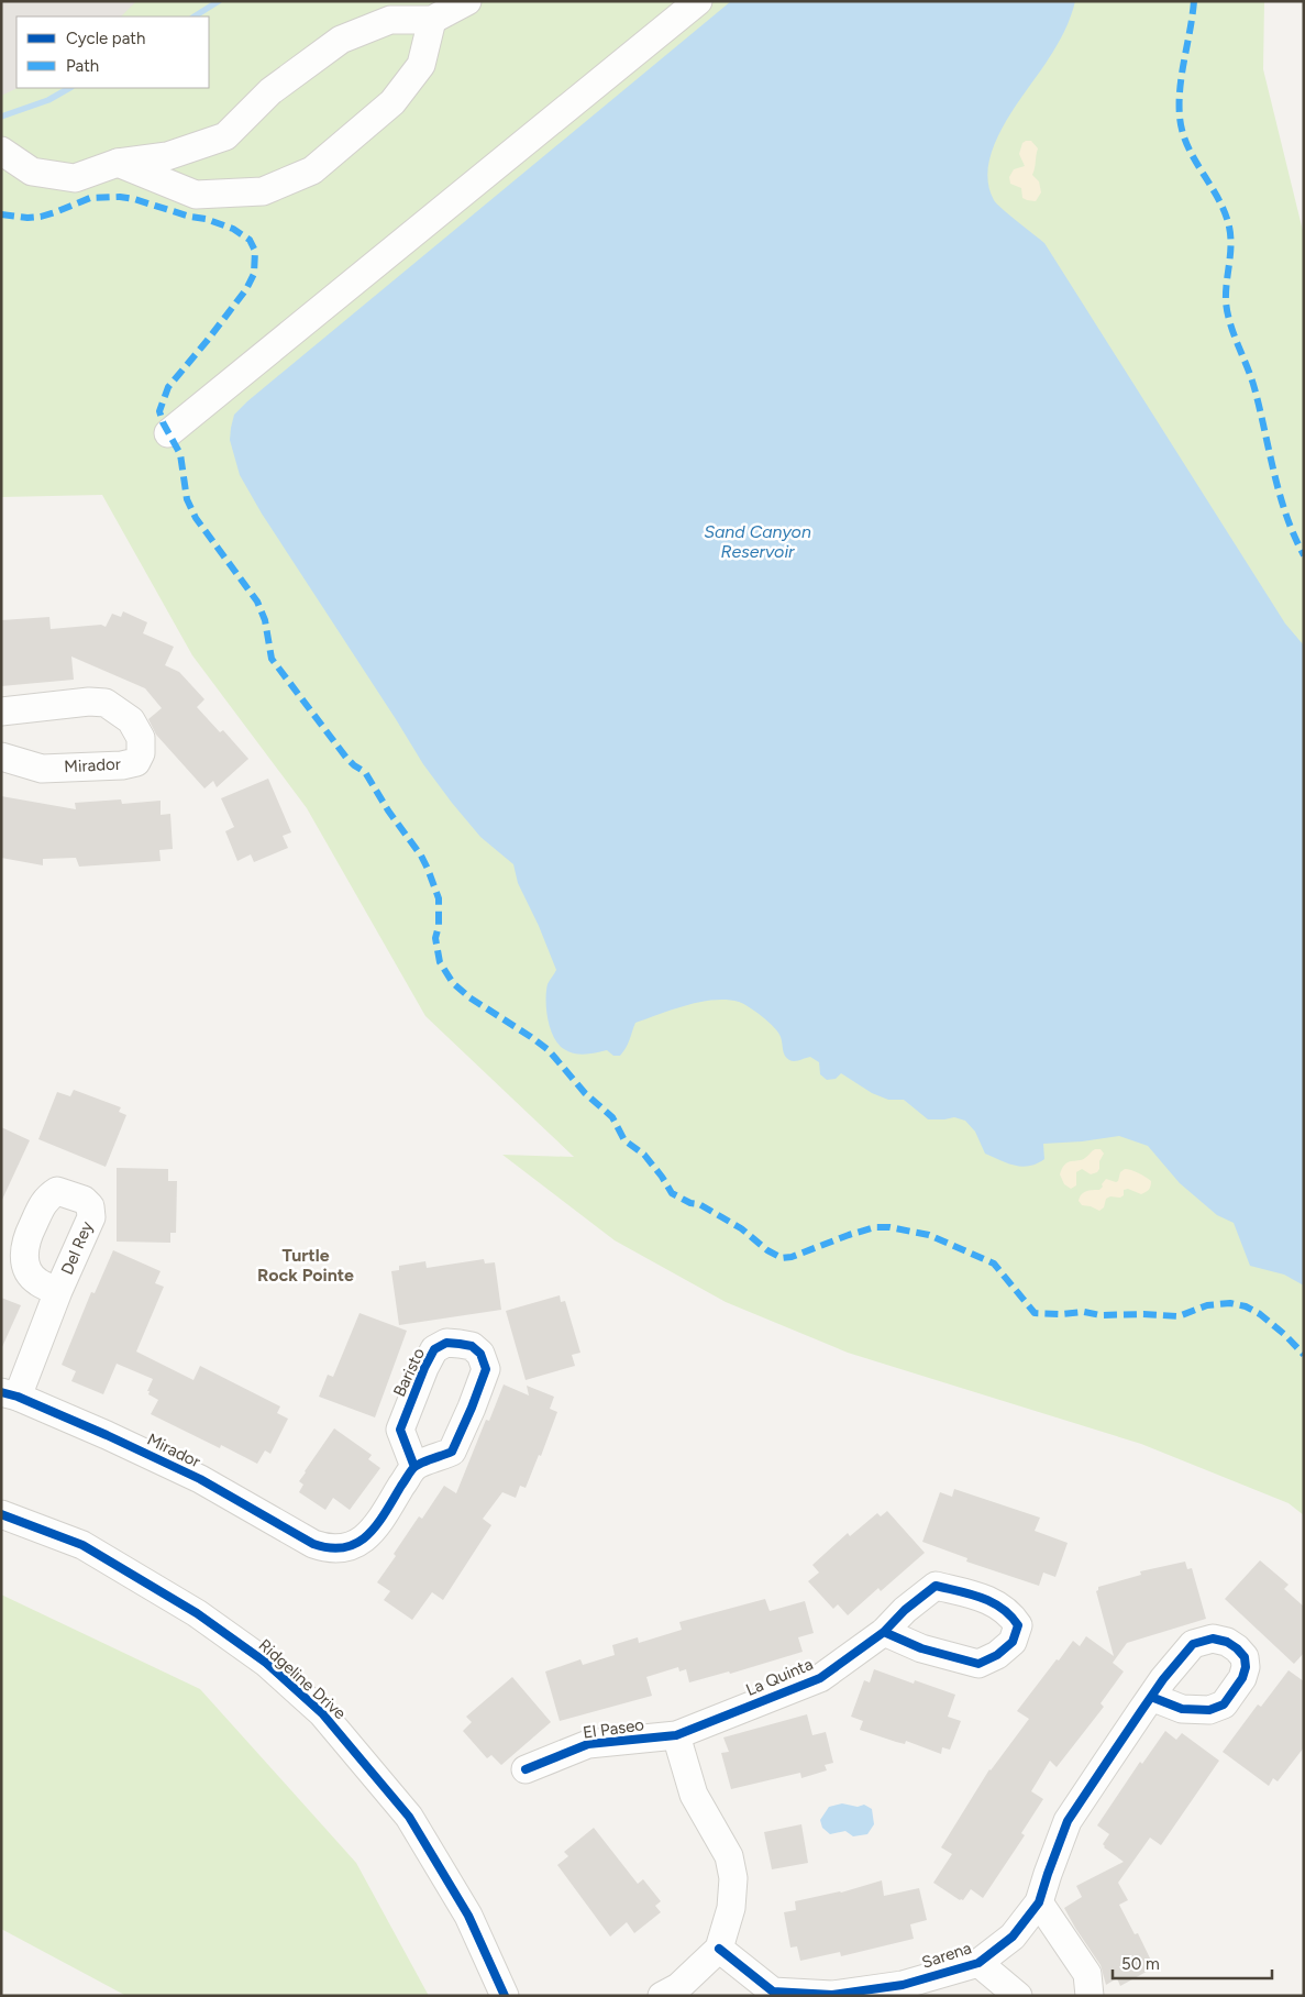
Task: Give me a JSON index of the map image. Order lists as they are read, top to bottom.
{
  "streets": {
    "street": [
      "Mirador",
      "Del Rey",
      "La Quinta",
      "Ridgeline Drive",
      "El Paseo",
      "Sarena"
    ],
    "cycle path": ["Baristo"]
  },
  "crossings": [
    ["Mirador", "Del Rey"],
    ["La Quinta", "El Paseo"]
  ],
  "districts": ["Turtle Rock Pointe"],
  "water": ["Sand Canyon Reservoir"],
  "legend": ["Cycle path", "Path"],
  "scale_bar": "50 m"
}
